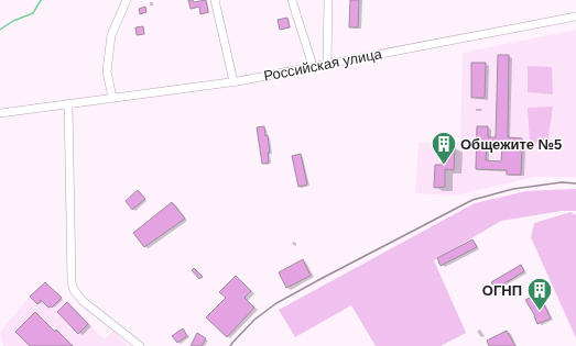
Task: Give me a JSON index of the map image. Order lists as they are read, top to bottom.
{
  "streets": {
    "street": ["Российская улица"]
  },
  "places": {
    "building": ["Общежите №5", "ОГНП"]
  }
}
